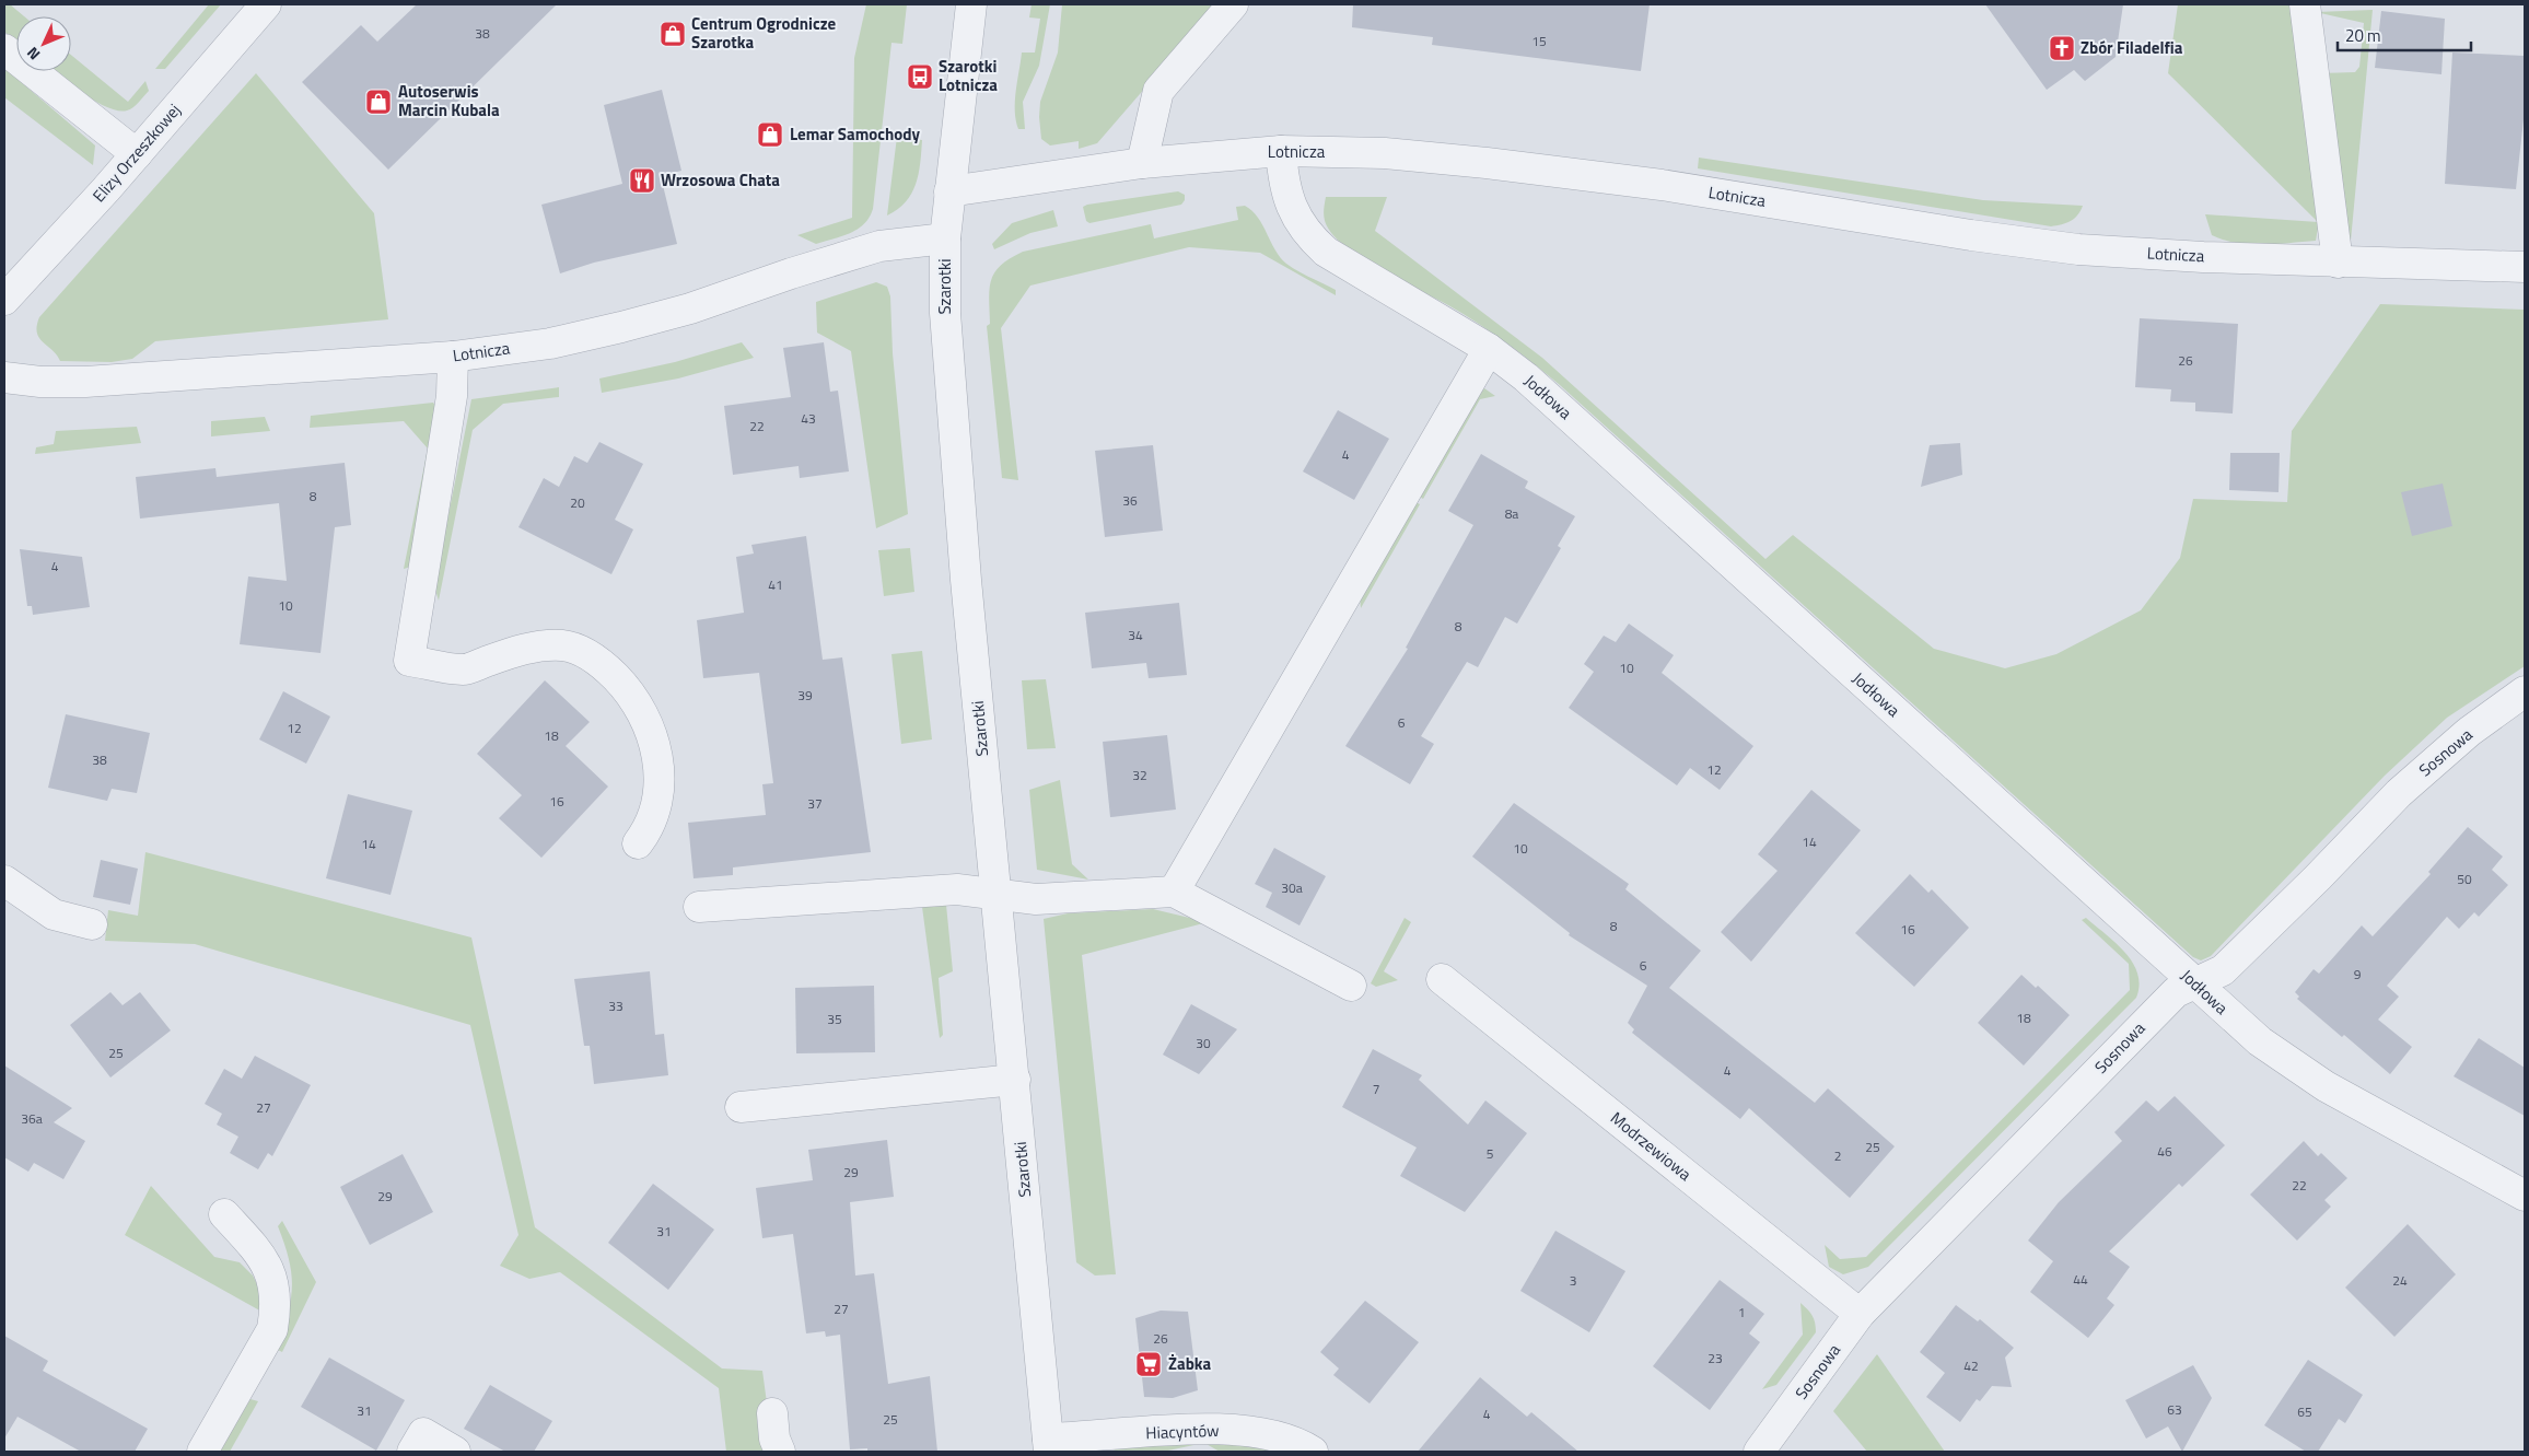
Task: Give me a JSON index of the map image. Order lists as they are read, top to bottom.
{
  "streets": {
    "street": [
      "Lotnicza",
      "Elizy Orzeszkowej",
      "Szarotki",
      "Jodłowa",
      "Sosnowa",
      "Modrzewiowa",
      "Hiacyntów"
    ]
  },
  "crossings": [
    ["Lotnicza", "Szarotki"],
    ["Lotnicza", "Jodłowa"],
    ["Szarotki", "Hiacyntów"],
    ["Jodłowa", "Sosnowa"],
    ["Sosnowa", "Modrzewiowa"]
  ],
  "places": {
    "shop": ["Centrum Ogrodnicze Szarotka", "Autoserwis Marcin Kubala", "Lemar Samochody"],
    "church": ["Zbór Filadelfia"],
    "bus stop": ["Szarotki Lotnicza"],
    "restaurant": ["Wrzosowa Chata"],
    "supermarket": ["Żabka"]
  },
  "house_numbers": [
    "38",
    "15",
    "26",
    "43",
    "22",
    "4",
    "8",
    "36",
    "20",
    "8a",
    "4",
    "41",
    "10",
    "8",
    "34",
    "10",
    "39",
    "6",
    "12",
    "18",
    "38",
    "12",
    "32",
    "16",
    "37",
    "14",
    "14",
    "10",
    "50",
    "30a",
    "8",
    "16",
    "6",
    "9",
    "33",
    "18",
    "35",
    "30",
    "25",
    "4",
    "7",
    "27",
    "36a",
    "25",
    "46",
    "5",
    "2",
    "29",
    "22",
    "29",
    "31",
    "44",
    "3",
    "24",
    "27",
    "1",
    "26",
    "23",
    "42",
    "63",
    "31",
    "65",
    "4",
    "25"
  ],
  "scale_bar": "20 m",
  "north": "bottom left"
}
